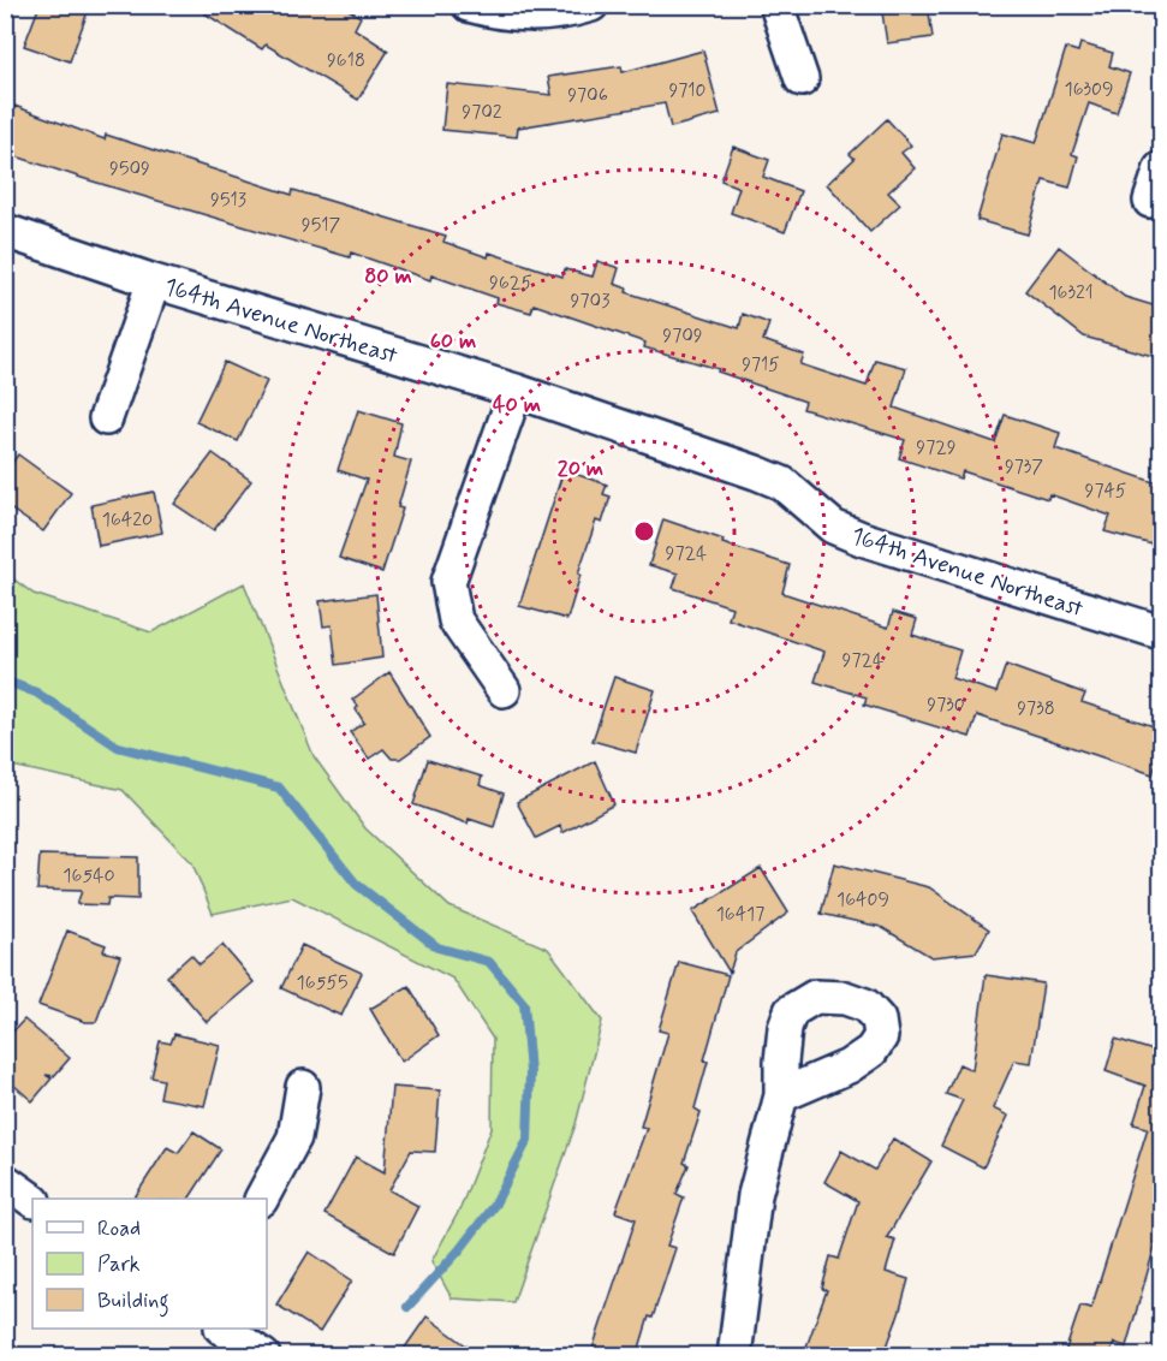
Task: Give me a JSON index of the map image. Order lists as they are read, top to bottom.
{
  "streets": {
    "street": ["164th Avenue Northeast"]
  },
  "house_numbers": [
    "9618",
    "16309",
    "9710",
    "9706",
    "9702",
    "9509",
    "9513",
    "9517",
    "9625",
    "16321",
    "9703",
    "9709",
    "9715",
    "9729",
    "9737",
    "9745",
    "16420",
    "9724",
    "9724",
    "9730",
    "9738",
    "16540",
    "16409",
    "16417",
    "16555"
  ],
  "legend": ["Road", "Park", "Building"],
  "rings": [
    "80 m",
    "60 m",
    "40 m",
    "20 m"
  ]
}
